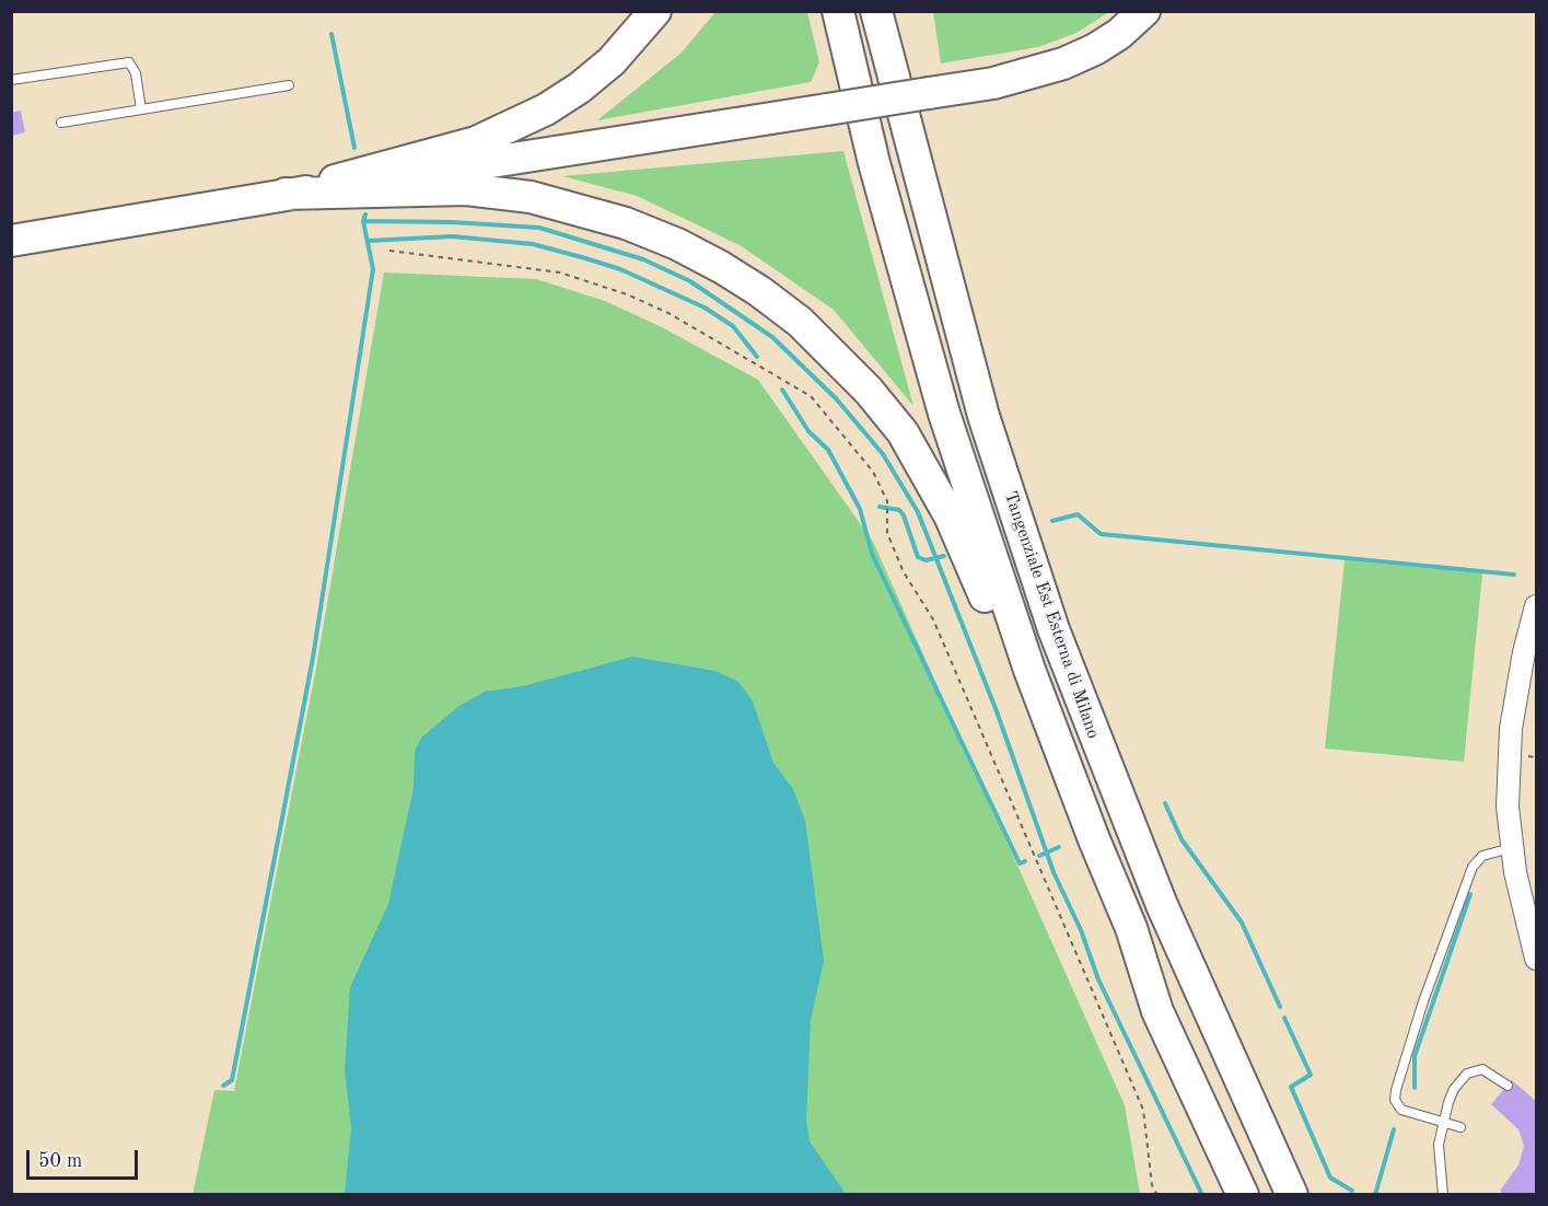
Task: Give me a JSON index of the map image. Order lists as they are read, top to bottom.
{
  "streets": {
    "highway": ["Tangenziale Est Esterna di Milano"]
  },
  "scale_bar": "50 m"
}
